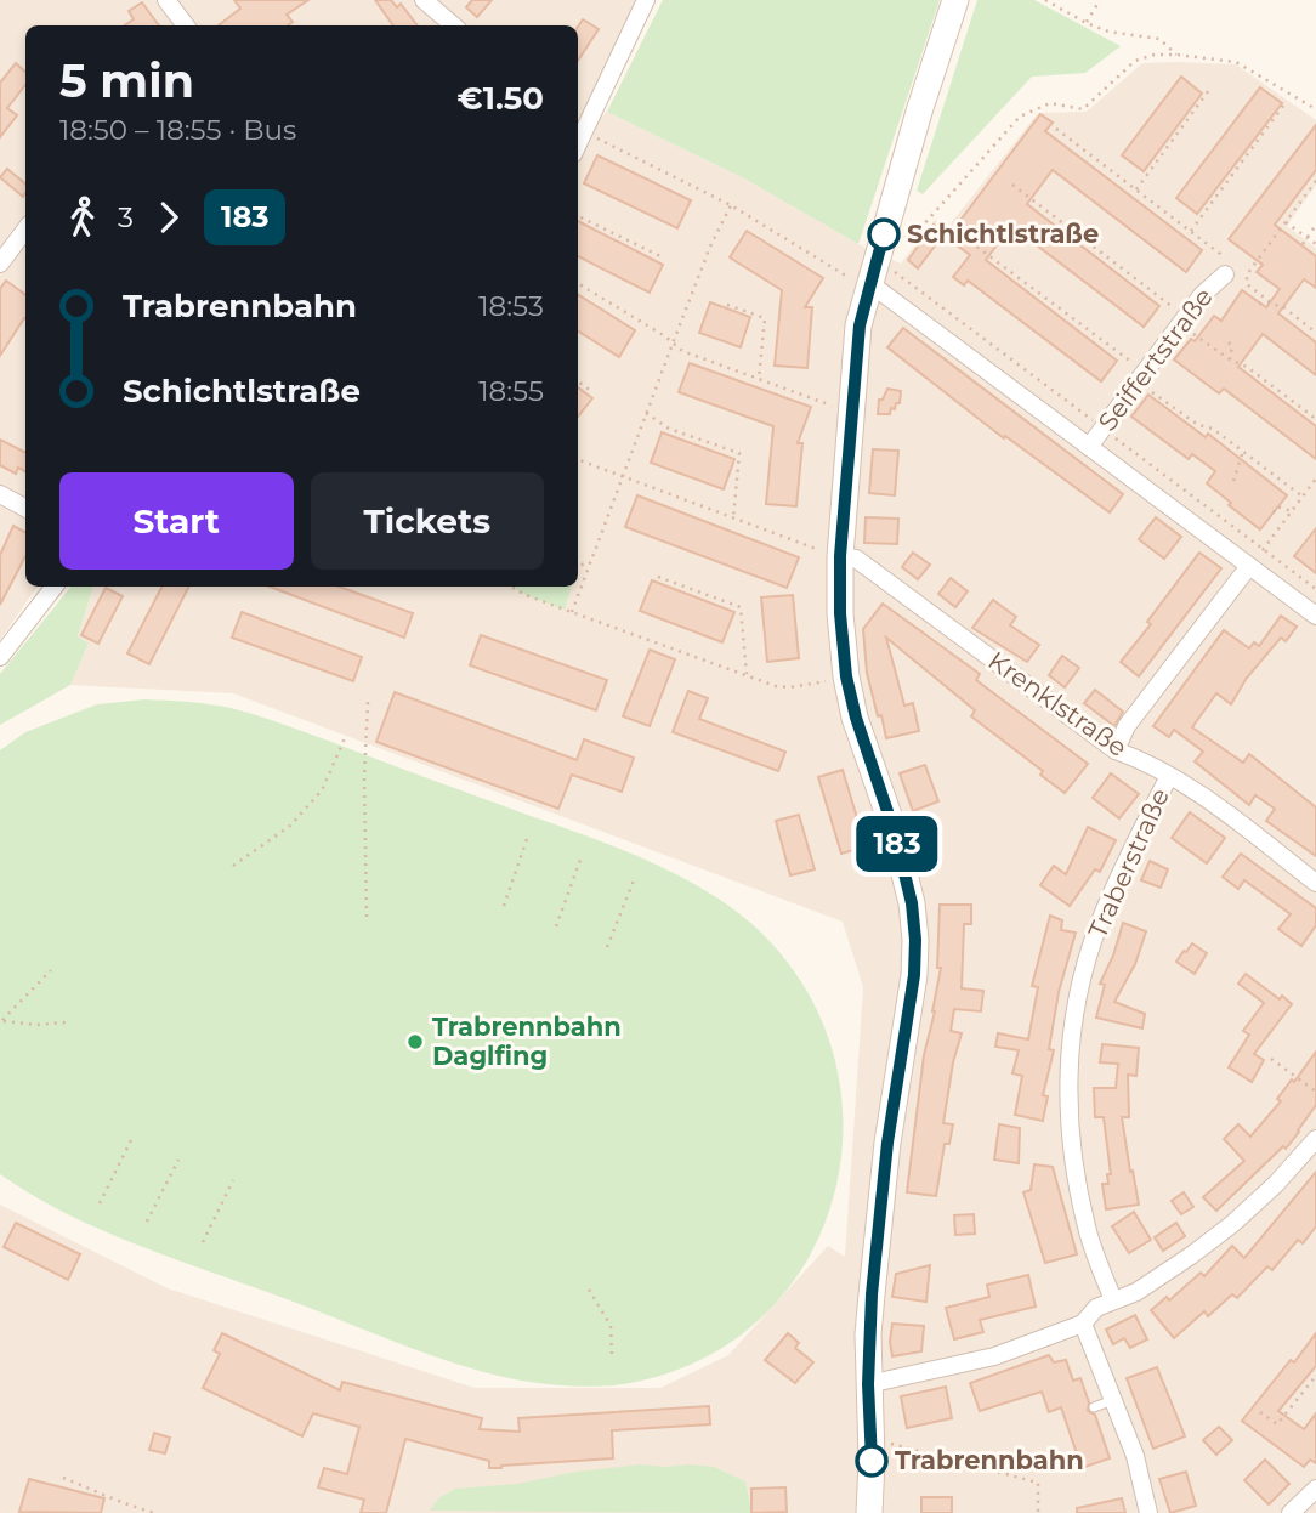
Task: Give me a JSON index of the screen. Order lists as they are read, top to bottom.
{
  "streets": {
    "street": ["Seiffertstraße", "Krenklstraße", "Traberstraße"]
  },
  "crossings": [
    ["Krenklstraße", "Traberstraße"]
  ],
  "places": ["Schichtlstraße", "Trabrennbahn Daglfing", "Trabrennbahn"],
  "lines": ["bus line 183"],
  "page": {
    "on_map": "183",
    "heading": ["5 min", "18:50 – 18:55 · Bus", "€1.50"],
    "legs": ["3", "183"],
    "list": [
      {
        "name": "Trabrennbahn",
        "value": "18:53"
      },
      {
        "name": "Schichtlstraße",
        "value": "18:55"
      }
    ],
    "buttons": ["Start", "Tickets"]
  }
}
